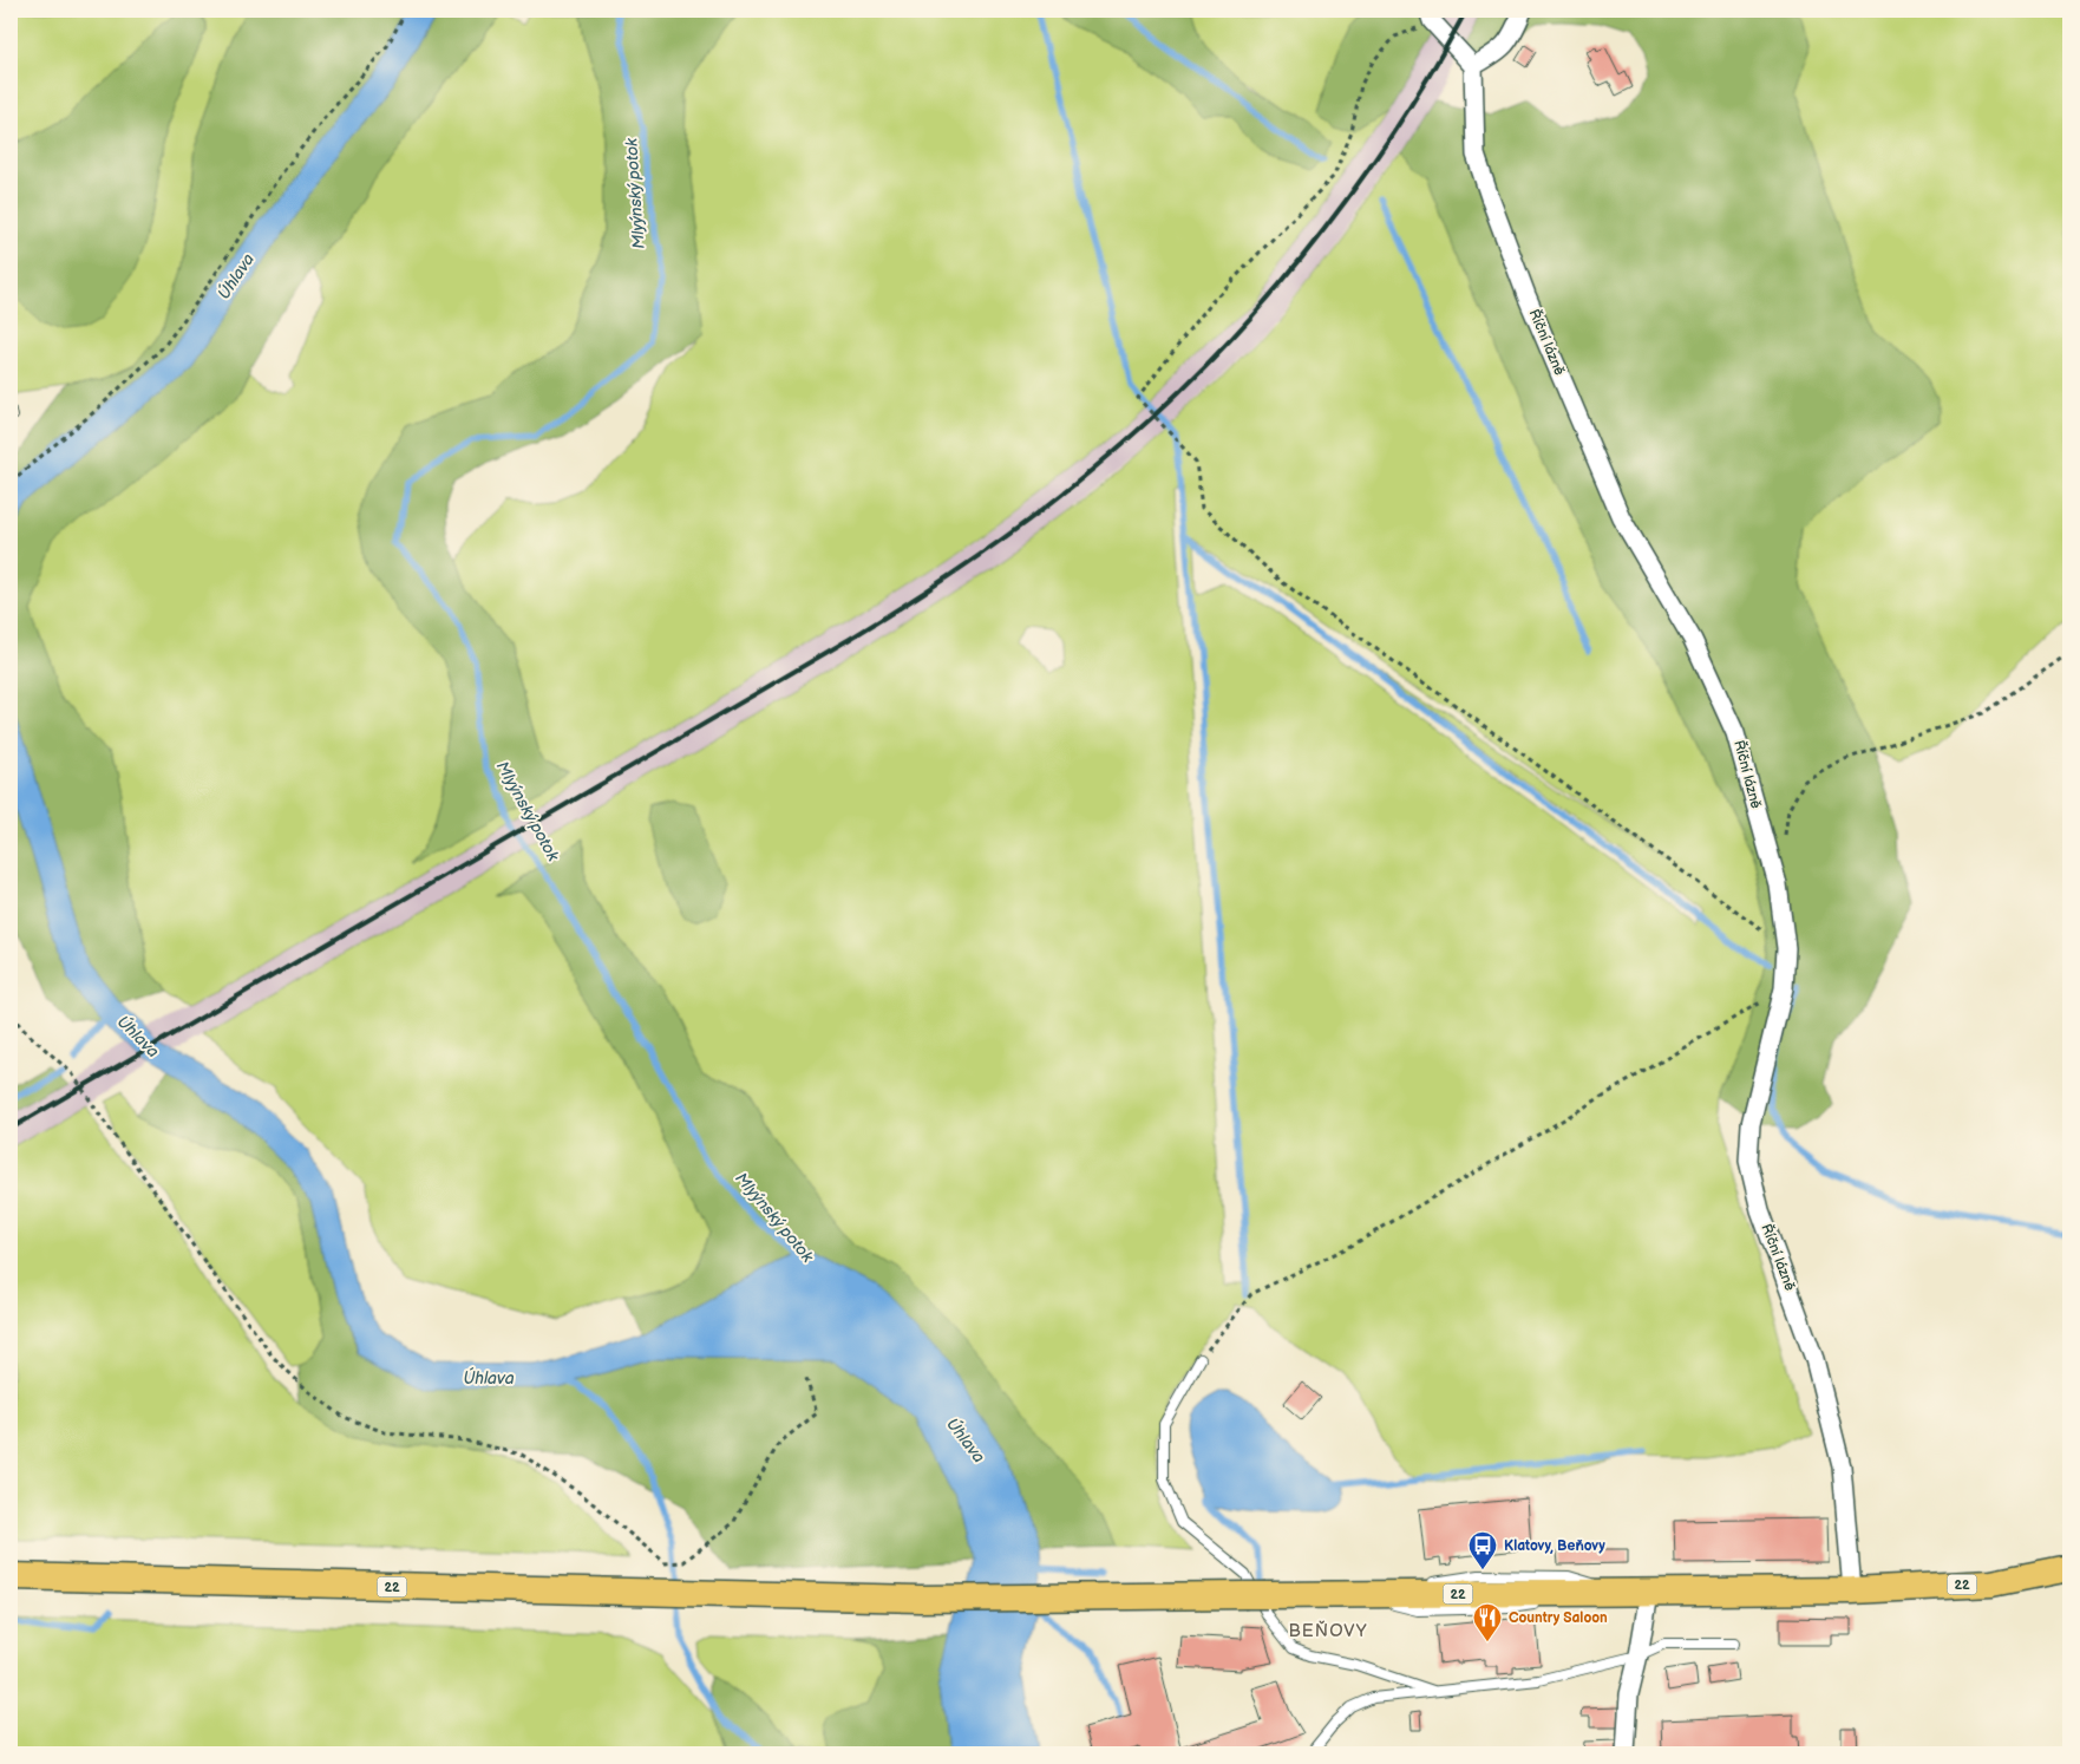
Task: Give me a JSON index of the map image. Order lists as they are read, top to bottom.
{
  "streets": {
    "main road": ["22"],
    "street": ["Říční lázně"]
  },
  "crossings": [
    ["Říční lázně", "22"]
  ],
  "districts": ["BEŇOVY"],
  "water": ["Mlyýnský potok", "Úhlava"],
  "places": {
    "bus stop": ["Klatovy, Beňovy"],
    "restaurant": ["Country Saloon"]
  }
}
